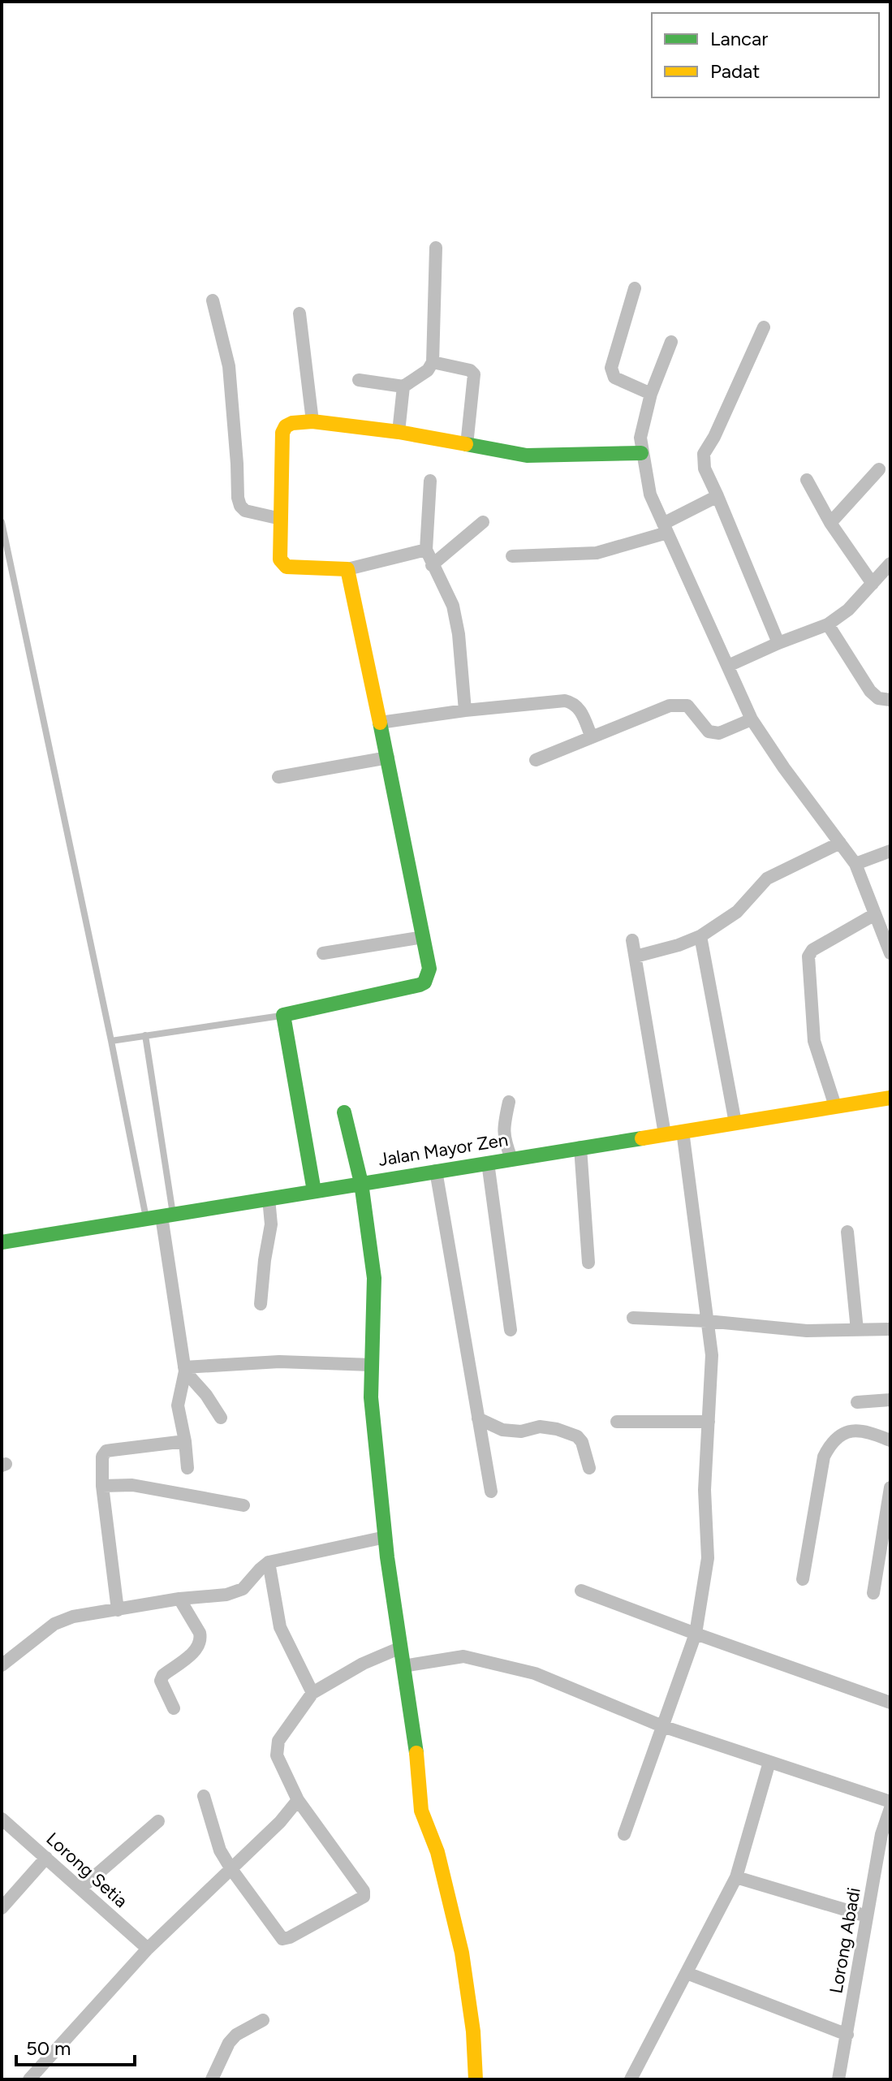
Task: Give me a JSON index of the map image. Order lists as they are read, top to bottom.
{
  "streets": {
    "street": ["Jalan Mayor Zen", "Lorong Setia", "Lorong Abadi"]
  },
  "legend": ["Lancar", "Padat"],
  "scale_bar": "50 m"
}
